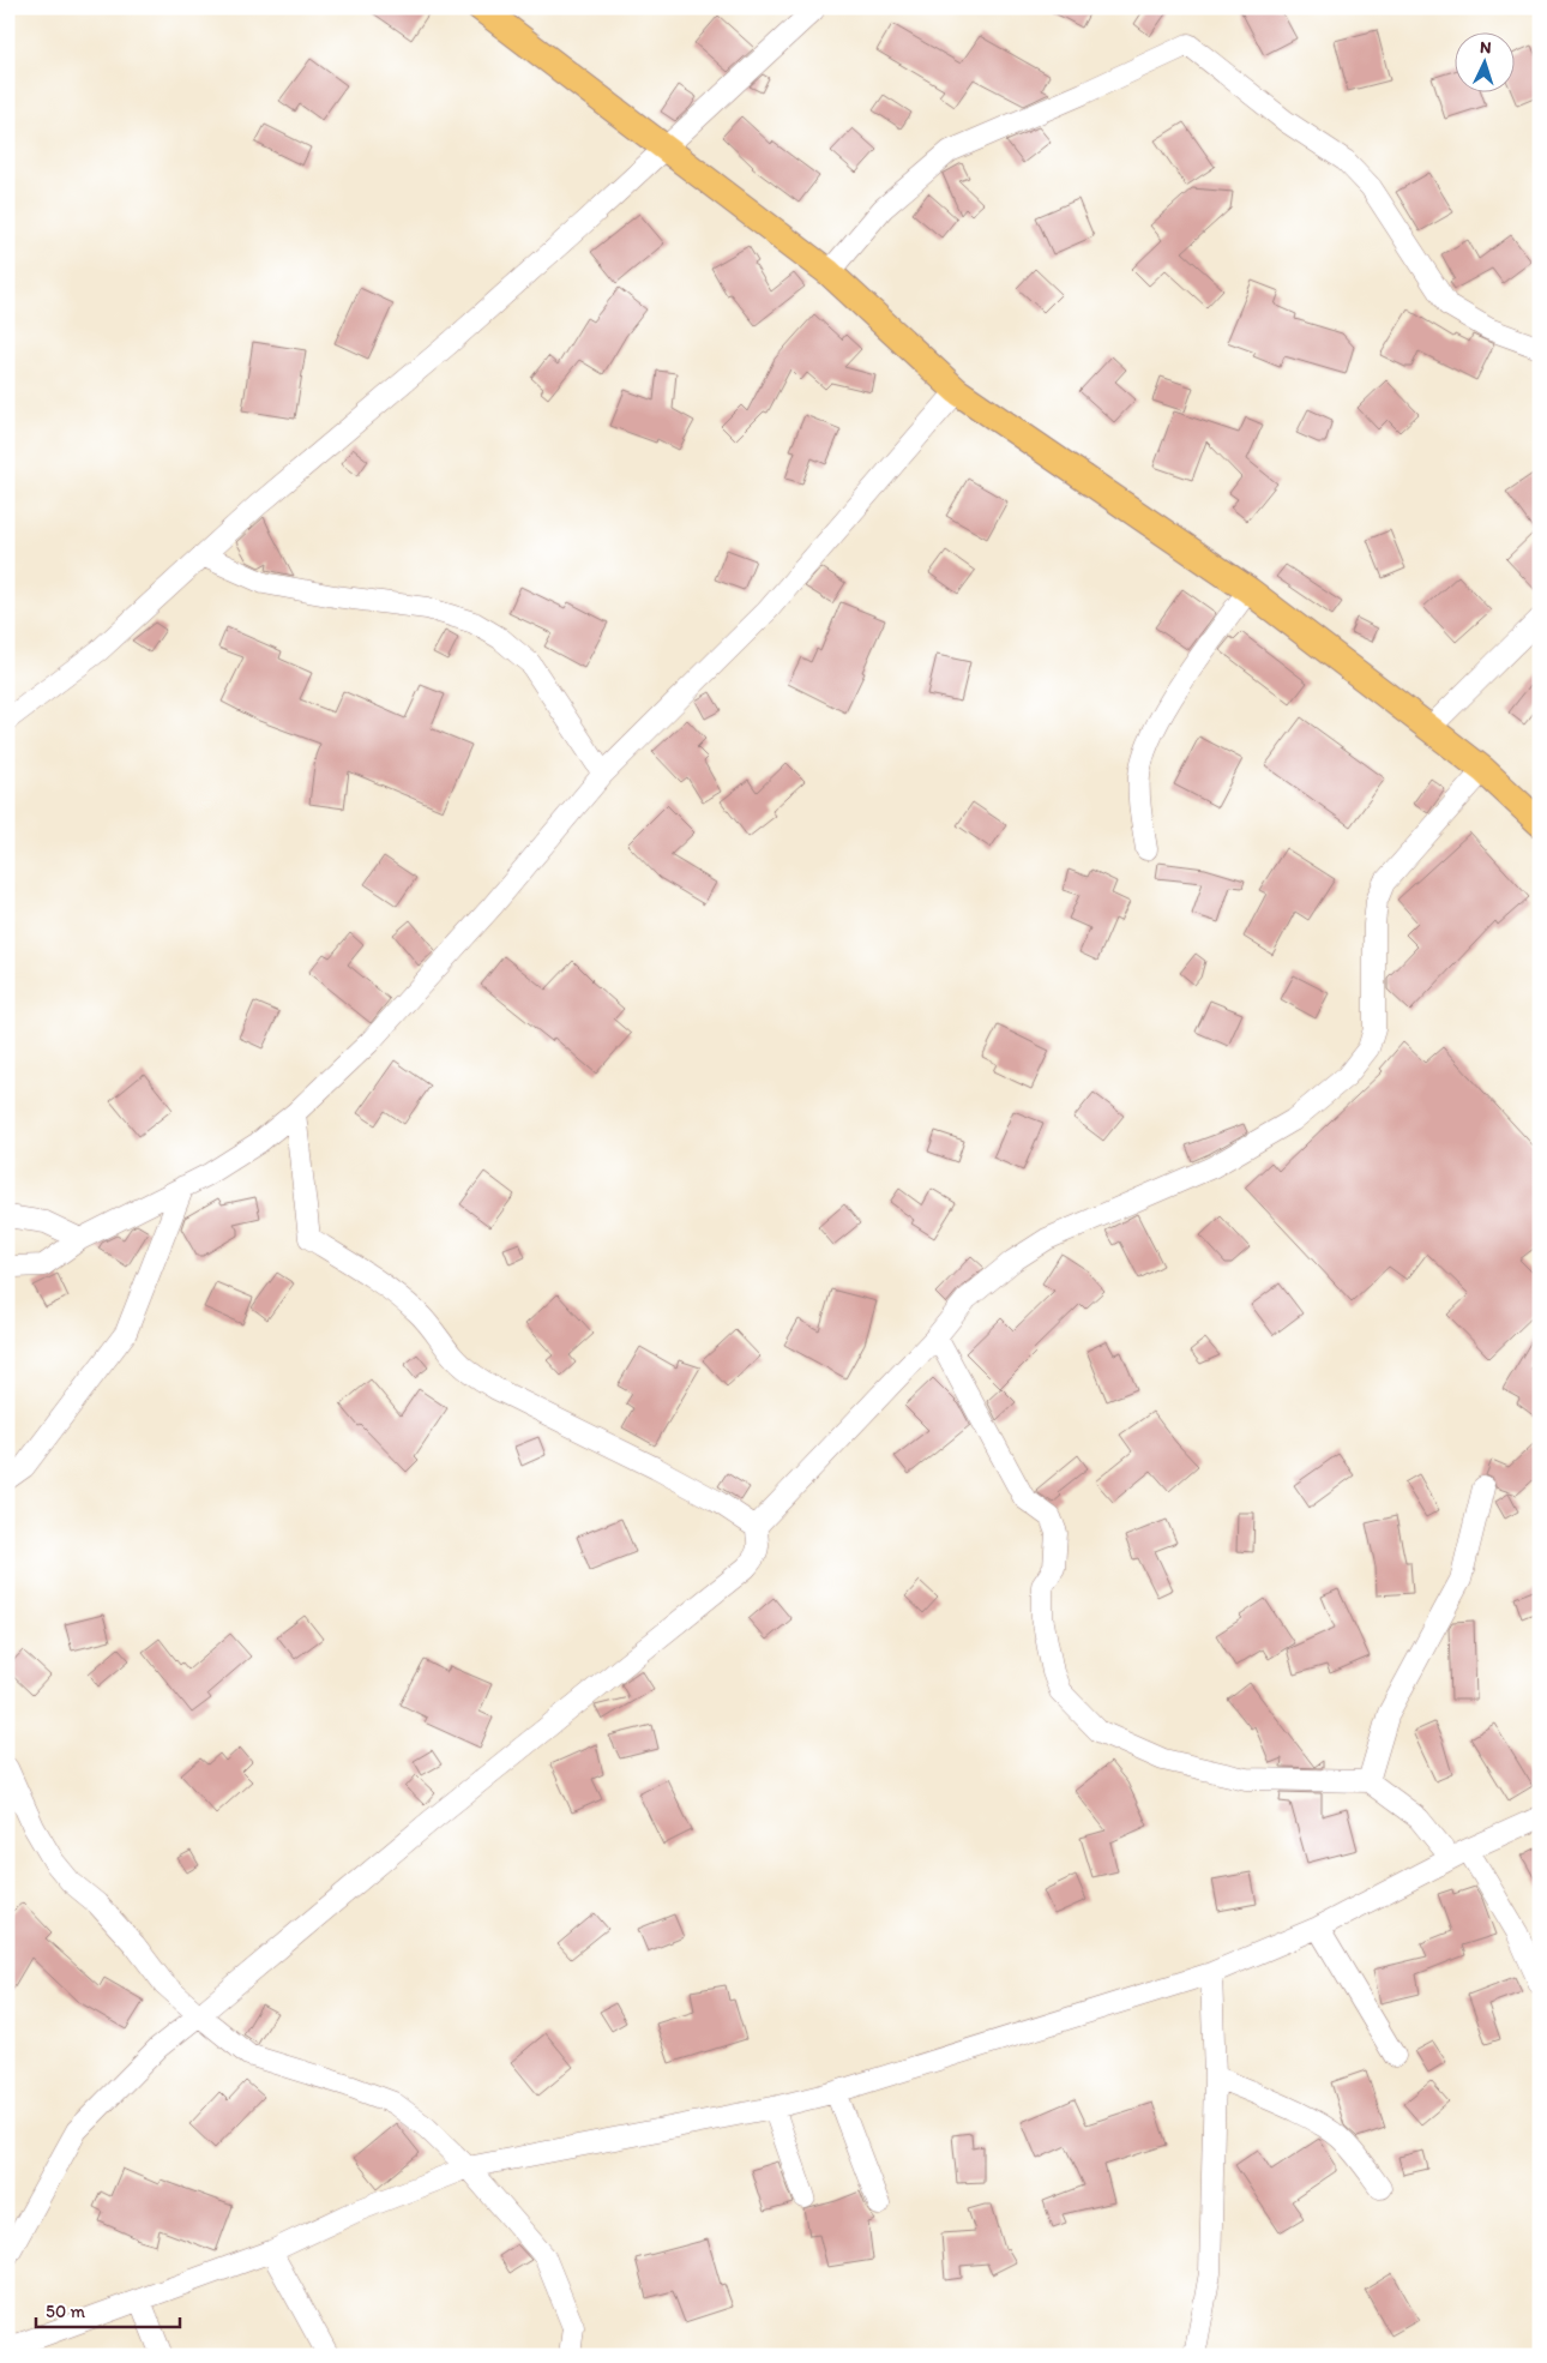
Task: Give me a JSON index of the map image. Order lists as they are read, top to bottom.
{
  "scale_bar": "50 m",
  "north": "top"
}
